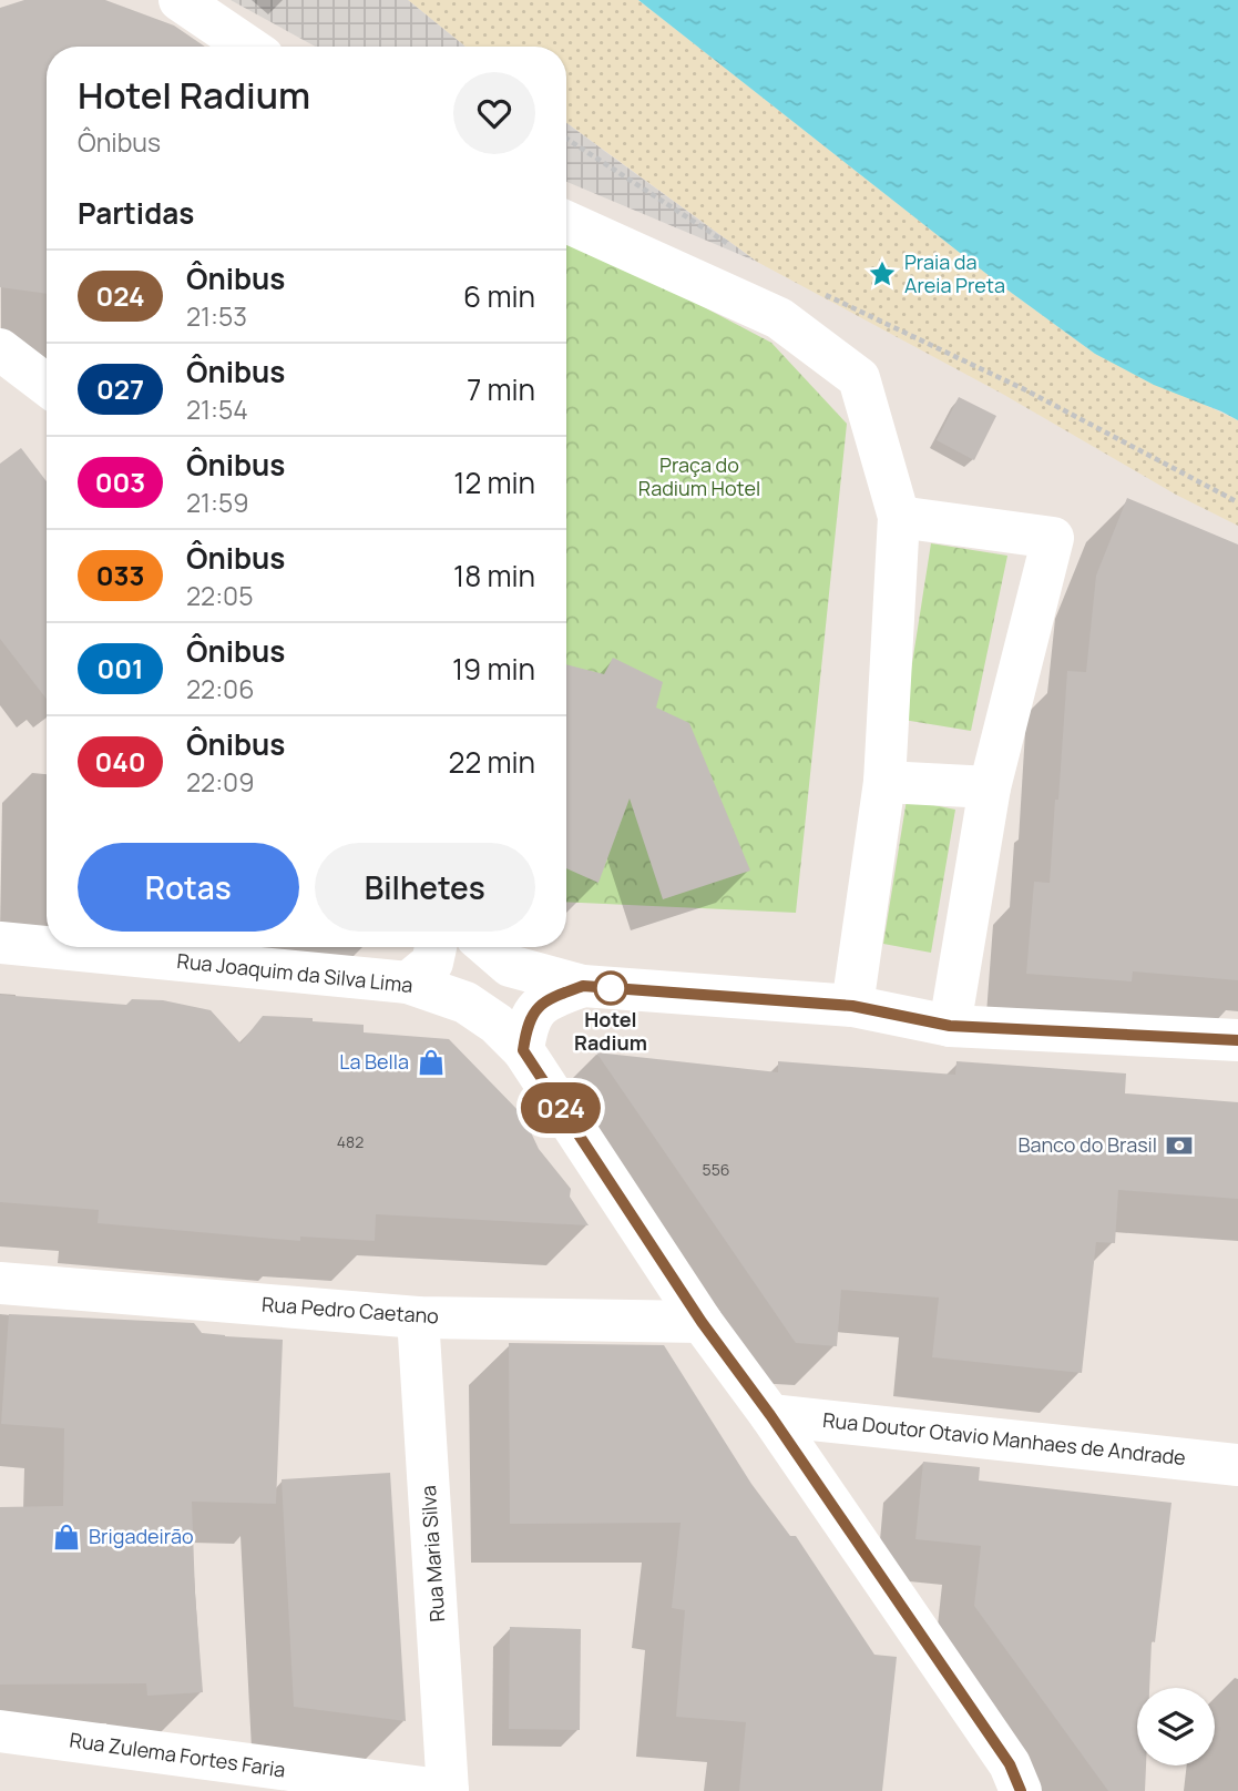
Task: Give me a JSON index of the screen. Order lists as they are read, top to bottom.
{
  "streets": {
    "street": [
      "Rua Joaquim da Silva Lima",
      "Rua Pedro Caetano",
      "Rua Doutor Otavio Manhaes de Andrade",
      "Rua Maria Silva",
      "Rua Zulema Fortes Faria"
    ]
  },
  "crossings": [
    ["Rua Joaquim da Silva Lima", "Rua Pedro Caetano"],
    ["Rua Joaquim da Silva Lima", "Rua Doutor Otavio Manhaes de Andrade"],
    ["Rua Pedro Caetano", "Rua Maria Silva"],
    ["Rua Maria Silva", "Rua Zulema Fortes Faria"]
  ],
  "parks": ["Praça do Radium Hotel"],
  "places": {
    "place": ["Praia da Areia Preta"],
    "other": ["Hotel Radium"],
    "shop": ["La Bella", "Brigadeirão"],
    "bank": ["Banco do Brasil"]
  },
  "lines": ["bus line 024"],
  "house_numbers": ["482", "556"],
  "page": {
    "on_map": "024",
    "heading": [
      ["Hotel Radium", "Ônibus"],
      "Partidas"
    ],
    "list": [
      {
        "mark": "024",
        "name": "Ônibus",
        "note": "21:53",
        "value": "6 min"
      },
      {
        "mark": "027",
        "name": "Ônibus",
        "note": "21:54",
        "value": "7 min"
      },
      {
        "mark": "003",
        "name": "Ônibus",
        "note": "21:59",
        "value": "12 min"
      },
      {
        "mark": "033",
        "name": "Ônibus",
        "note": "22:05",
        "value": "18 min"
      },
      {
        "mark": "001",
        "name": "Ônibus",
        "note": "22:06",
        "value": "19 min"
      },
      {
        "mark": "040",
        "name": "Ônibus",
        "note": "22:09",
        "value": "22 min"
      }
    ],
    "buttons": ["Rotas", "Bilhetes"]
  }
}
